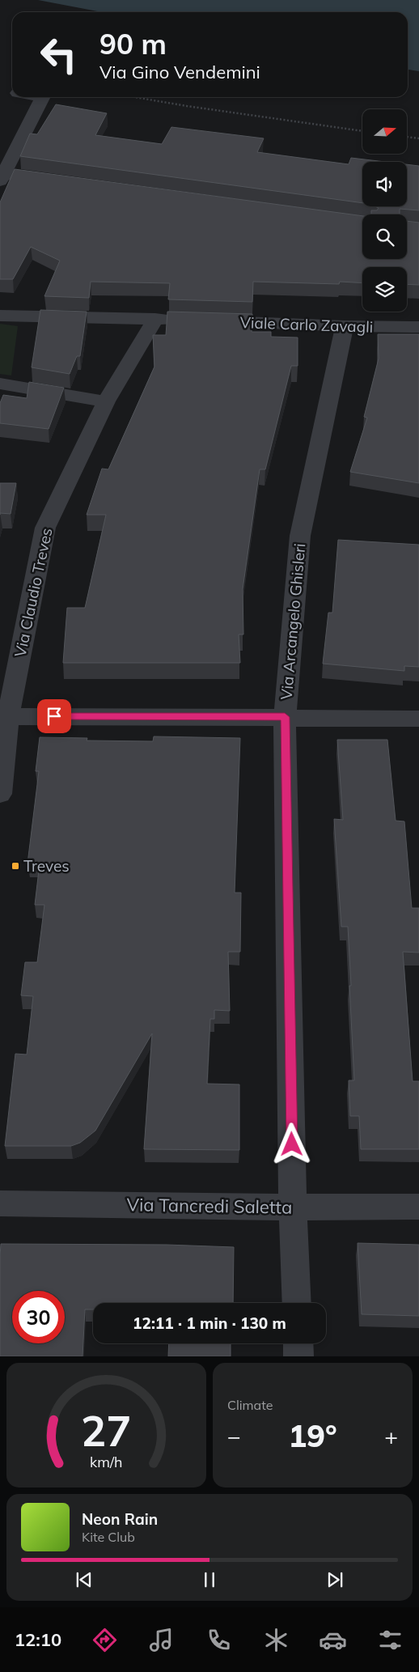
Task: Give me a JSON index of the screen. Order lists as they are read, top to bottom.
{
  "streets": {
    "street": [
      "Viale Carlo Zavagli",
      "Via Claudio Treves",
      "Via Arcangelo Ghisleri",
      "Via Tancredi Saletta"
    ]
  },
  "crossings": [
    ["Viale Carlo Zavagli", "Via Claudio Treves"],
    ["Viale Carlo Zavagli", "Via Arcangelo Ghisleri"],
    ["Via Arcangelo Ghisleri", "Via Tancredi Saletta"]
  ],
  "places": {
    "transit": ["Treves"]
  },
  "north": "right",
  "page": {
    "turn": ["90 m", "Via Gino Vendemini"],
    "limit": "30",
    "trip": "12:11 · 1 min · 130 m",
    "tile": "Climate",
    "heat": ["−", "19°", "+"],
    "song": ["Neon Rain", "Kite Club"],
    "tabs": "12:10",
    "gauge": ["27", "km/h"]
  }
}
